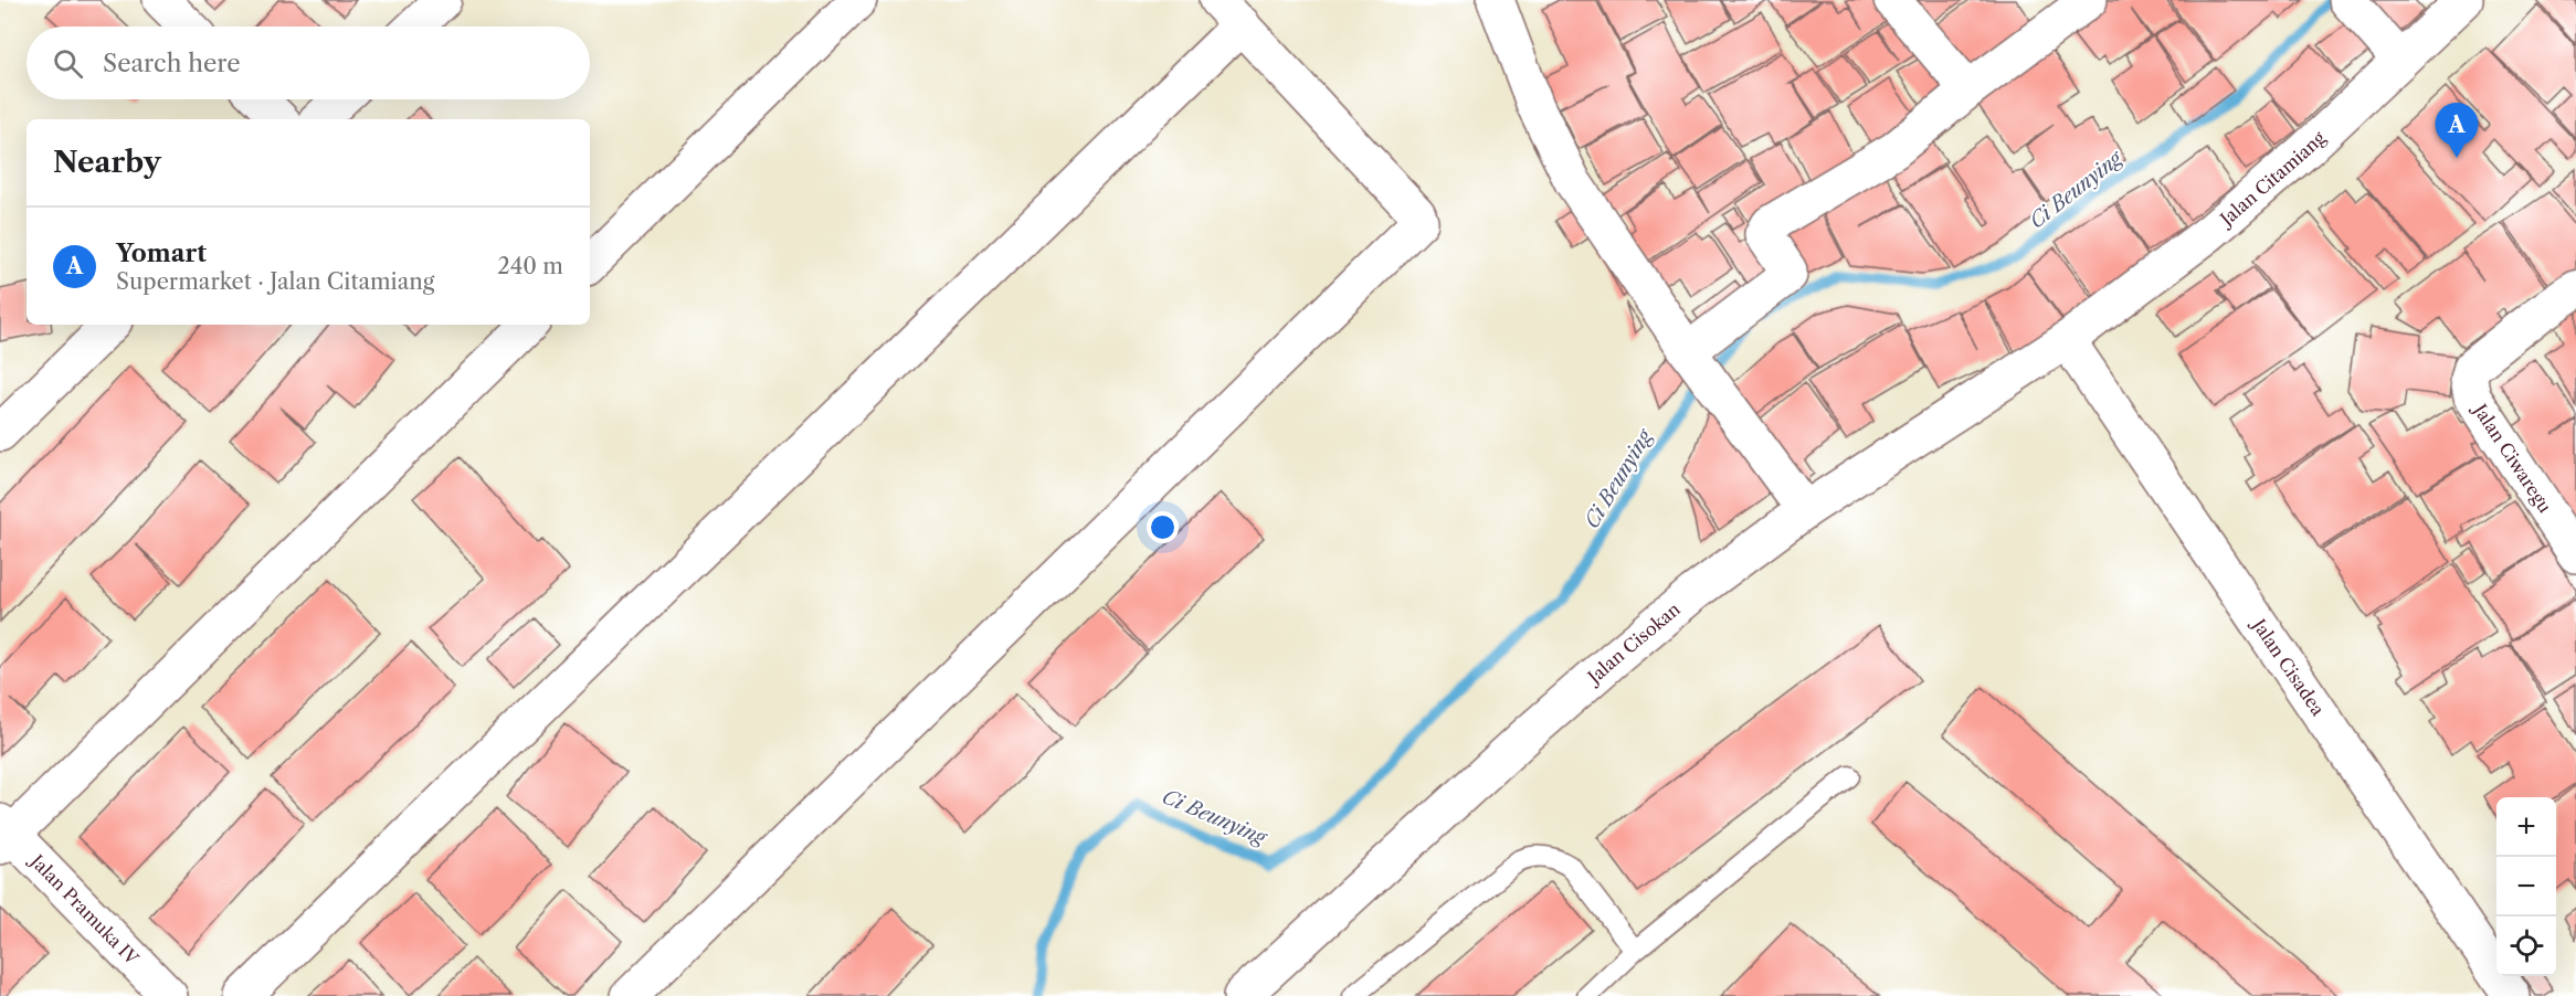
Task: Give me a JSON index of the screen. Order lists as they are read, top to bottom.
{
  "streets": {
    "street": [
      "Jalan Citamiang",
      "Jalan Ciwaregu",
      "Jalan Cisokan",
      "Jalan Cisadea",
      "Jalan Pramuka IV"
    ]
  },
  "crossings": [
    ["Jalan Citamiang", "Jalan Cisokan"],
    ["Jalan Citamiang", "Jalan Cisadea"],
    ["Jalan Cisokan", "Jalan Cisadea"]
  ],
  "water": ["Ci Beunying"],
  "page": {
    "search": "Search here",
    "pins": "A",
    "heading": "Nearby",
    "list": [
      {
        "mark": "A",
        "name": "Yomart",
        "note": "Supermarket · Jalan Citamiang",
        "value": "240 m"
      }
    ],
    "map_buttons": ["+", "−"]
  }
}
